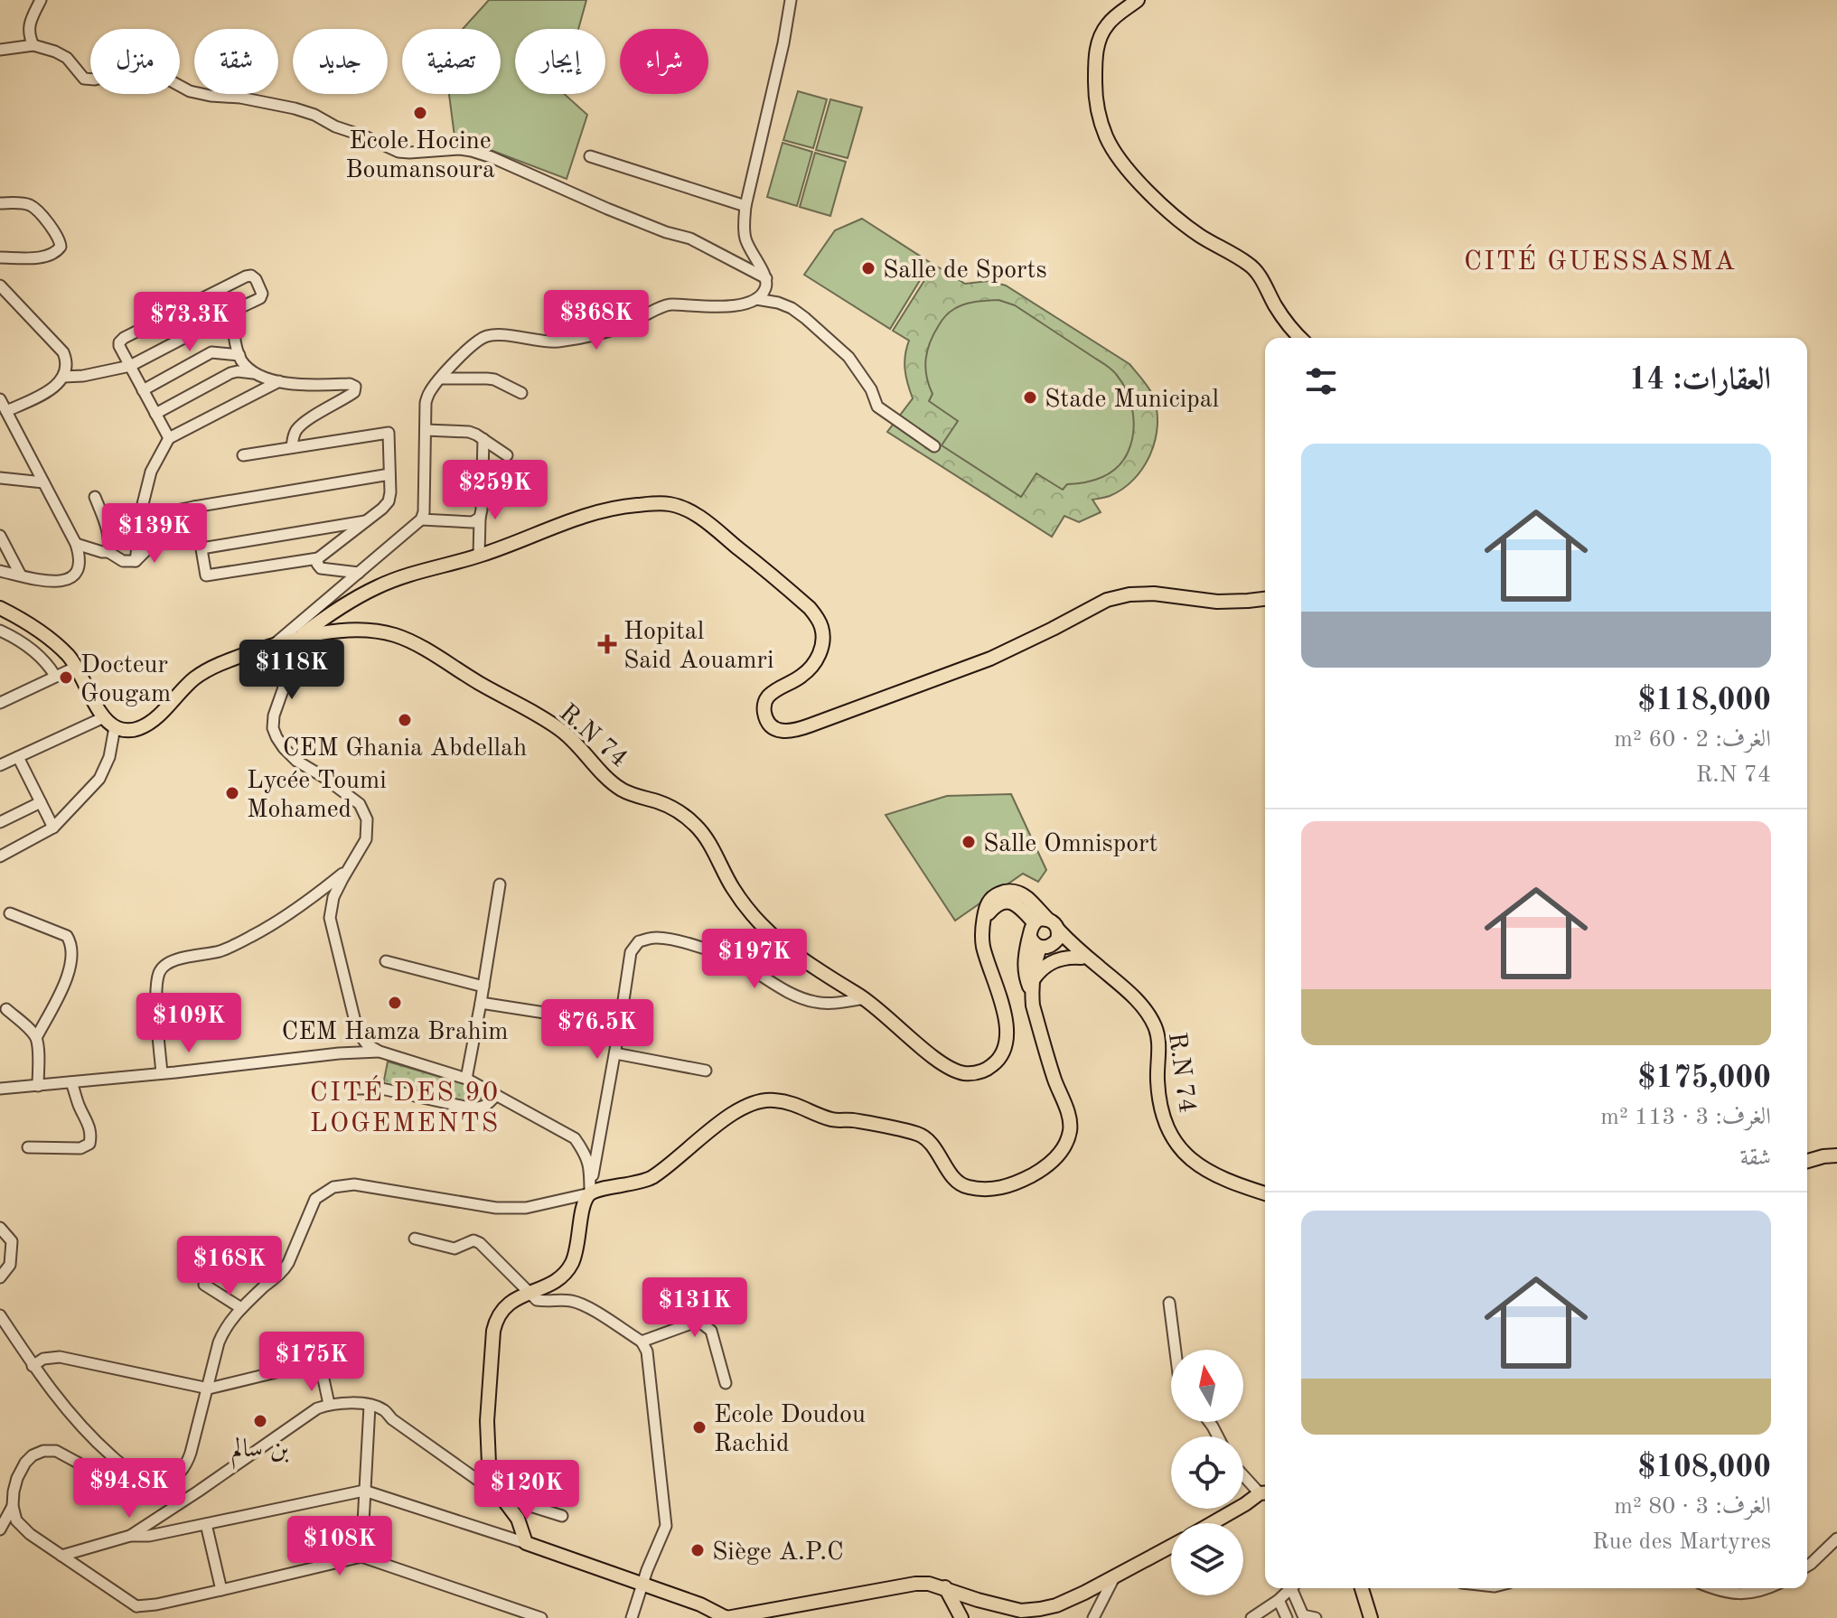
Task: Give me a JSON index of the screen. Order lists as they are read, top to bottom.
{
  "streets": {
    "main road": ["R.N 74"]
  },
  "districts": ["CITÉ GUESSASMA", "CITÉ DES 90 LOGEMENTS"],
  "places": {
    "other": [
      "Ecole Hocine Boumansoura",
      "Salle de Sports",
      "Stade Municipal",
      "Docteur Gougam",
      "CEM Ghania Abdellah",
      "Lycée Toumi Mohamed",
      "Salle Omnisport",
      "CEM Hamza Brahim",
      "بن سالم",
      "Ecole Doudou Rachid",
      "Siège A.P.C"
    ],
    "health": ["Hopital Said Aouamri"]
  },
  "north": "top",
  "page": {
    "chip": [
      "شراء",
      "إيجار",
      "تصفية",
      "جديد",
      "شقة",
      "منزل"
    ],
    "price": [
      "$368K",
      "$73.3K",
      "$259K",
      "$139K",
      "$118K",
      "$197K",
      "$109K",
      "$76.5K",
      "$168K",
      "$131K",
      "$175K",
      "$94.8K",
      "$120K",
      "$108K"
    ],
    "heading": "العقارات: 14",
    "list": [
      {
        "name": "$118,000",
        "note": "الغرف: 2 · 60 m² · R.N 74"
      },
      {
        "name": "$175,000",
        "note": "الغرف: 3 · 113 m² · شقة"
      },
      {
        "name": "$108,000",
        "note": "الغرف: 3 · 80 m² · Rue des Martyres"
      }
    ]
  }
}
